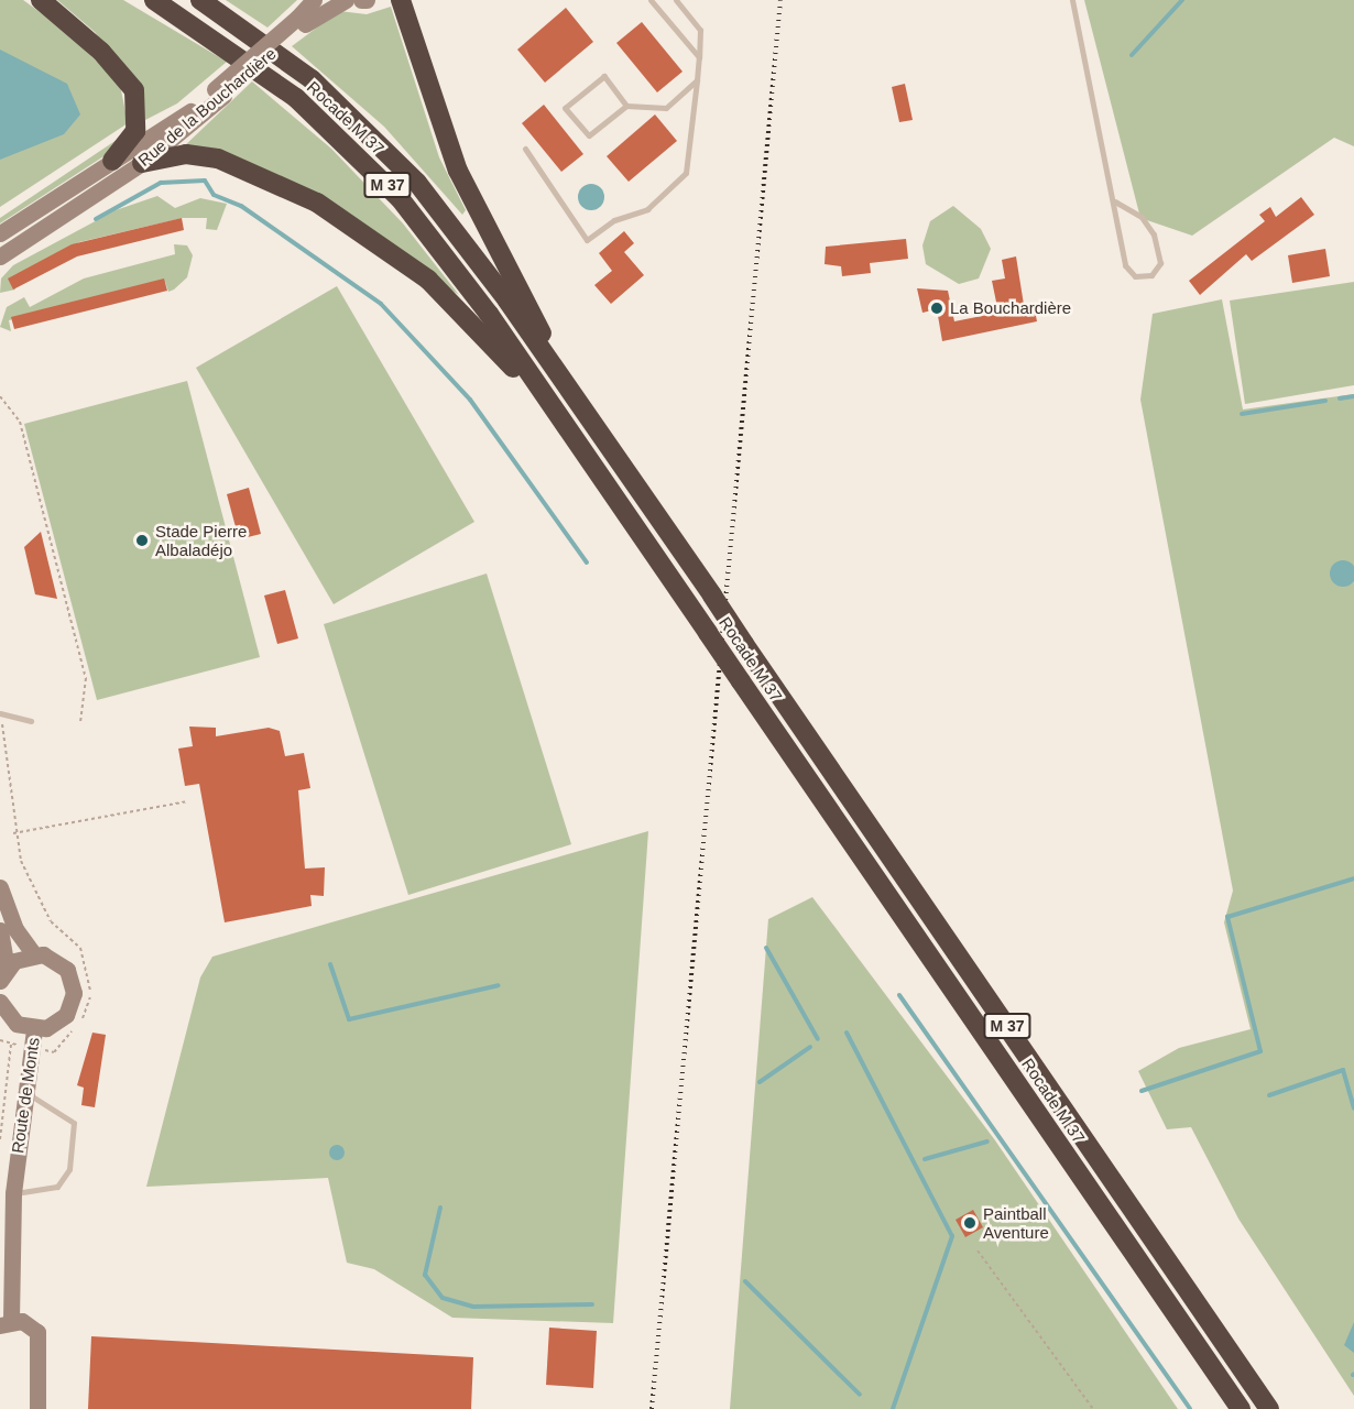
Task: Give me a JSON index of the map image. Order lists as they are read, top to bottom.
{
  "streets": {
    "highway": ["Rocade M 37", "M 37"],
    "main road": ["Rue de la Bouchardière", "Route de Monts"]
  },
  "places": ["La Bouchardière", "Stade Pierre Albaladéjo", "Paintball Aventure"]
}
